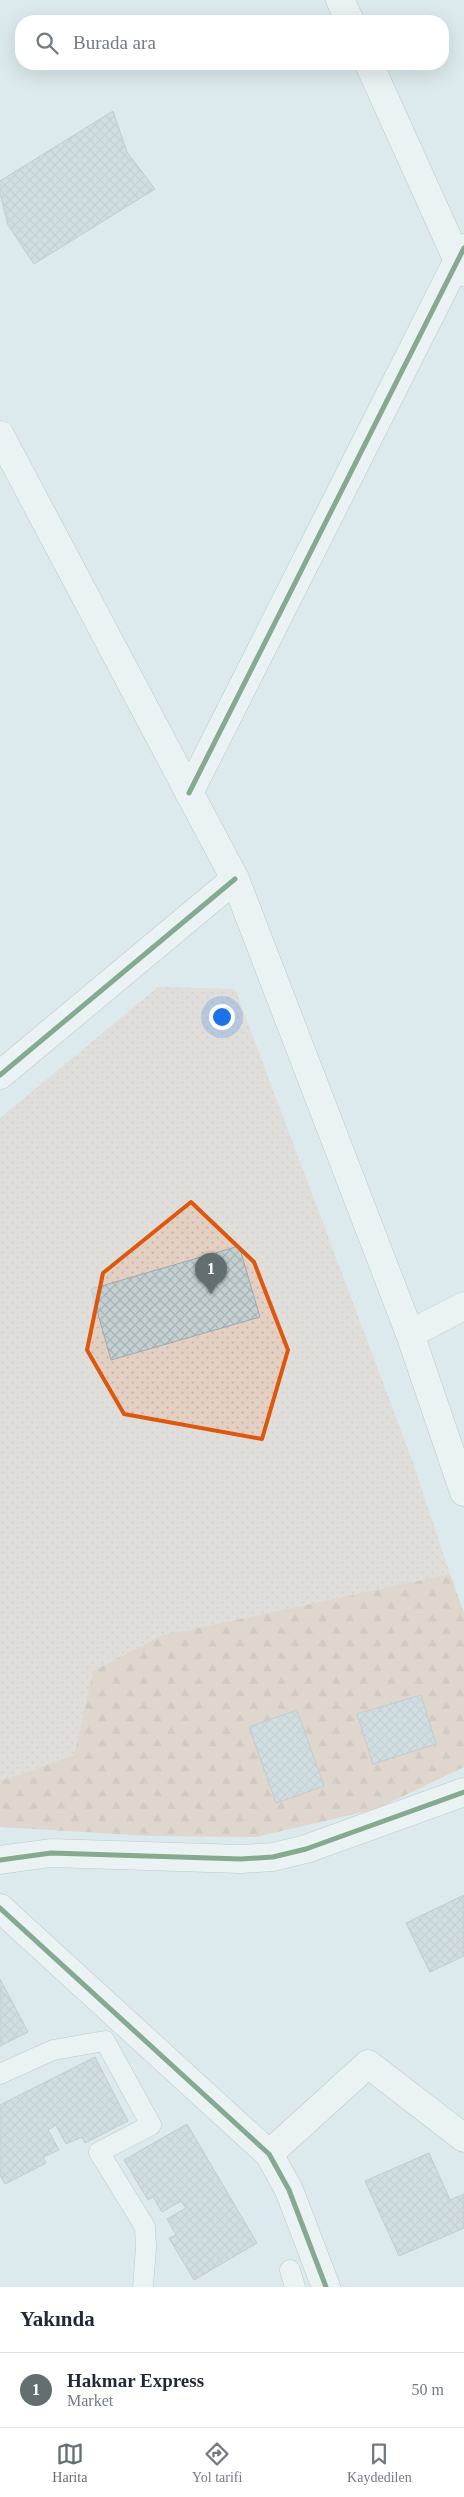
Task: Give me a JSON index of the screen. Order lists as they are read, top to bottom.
{
  "page": {
    "search": "Burada ara",
    "pins": "1",
    "heading": "Yakında",
    "list": [
      {
        "mark": "1",
        "name": "Hakmar Express",
        "note": "Market",
        "value": "50 m"
      }
    ],
    "nav": ["Harita", "Yol tarifi", "Kaydedilen"]
  }
}
